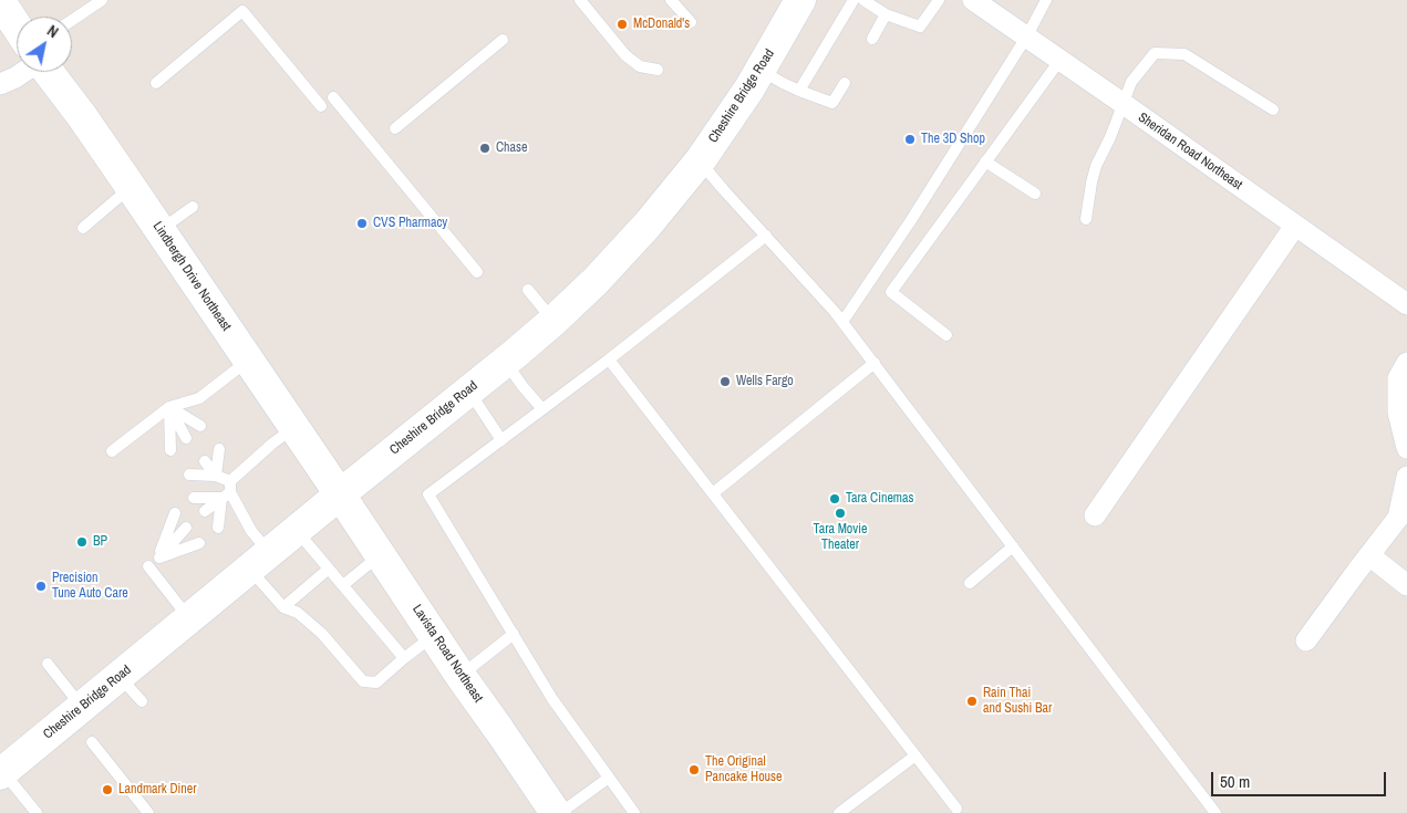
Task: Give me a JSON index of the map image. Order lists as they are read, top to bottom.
{
  "streets": {
    "main road": ["Cheshire Bridge Road", "Lindbergh Drive Northeast", "Lavista Road Northeast"],
    "street": ["Sheridan Road Northeast"]
  },
  "crossings": [
    ["Cheshire Bridge Road", "Lindbergh Drive Northeast"],
    ["Cheshire Bridge Road", "Lavista Road Northeast"],
    ["Lindbergh Drive Northeast", "Lavista Road Northeast"]
  ],
  "places": [
    "McDonald's",
    "The 3D Shop",
    "Chase",
    "CVS Pharmacy",
    "Wells Fargo",
    "Tara Cinemas",
    "Tara Movie Theater",
    "BP",
    "Precision Tune Auto Care",
    "Rain Thai and Sushi Bar",
    "The Original Pancake House",
    "Landmark Diner"
  ],
  "scale_bar": "50 m",
  "north": "top right"
}
